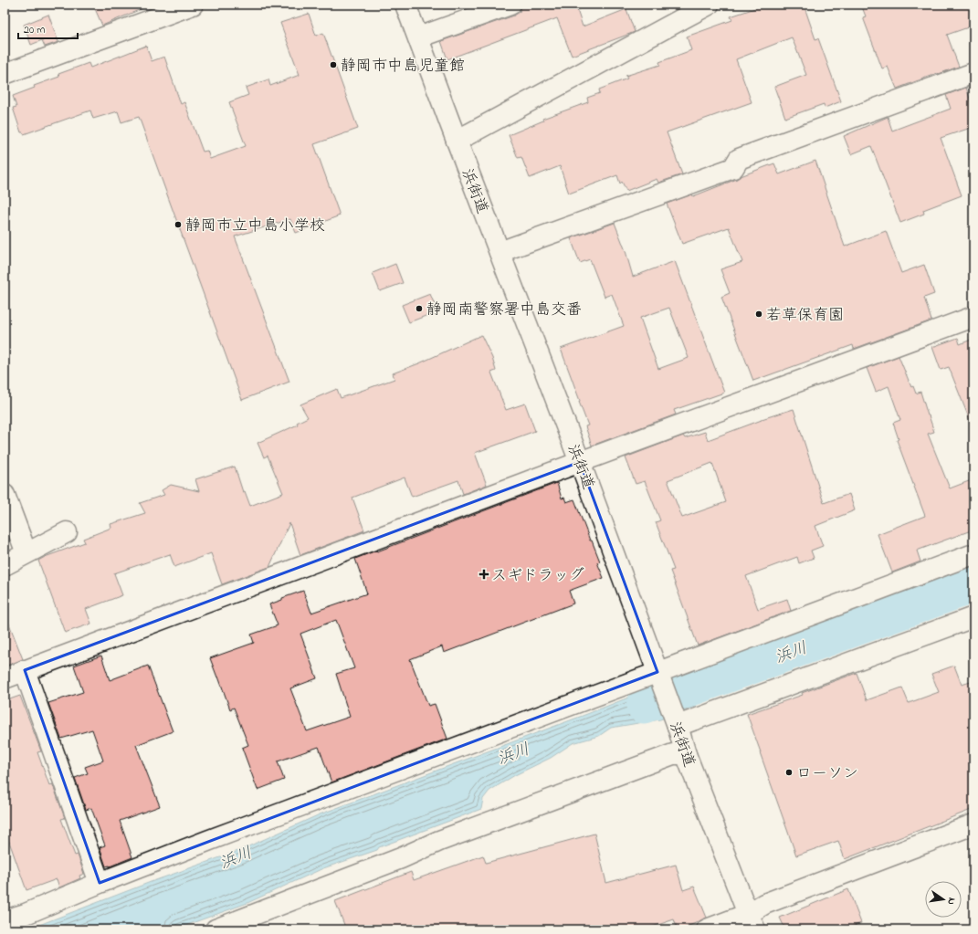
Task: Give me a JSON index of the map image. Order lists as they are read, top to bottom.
{
  "streets": {
    "street": ["浜街道"]
  },
  "water": ["浜川"],
  "places": {
    "other": [
      "静岡市中島児童館",
      "静岡市立中島小学校",
      "静岡南警察署中島交番",
      "若草保育園",
      "ローソン"
    ],
    "health": ["スギドラッグ"]
  },
  "scale_bar": "20 m",
  "north": "right"
}
